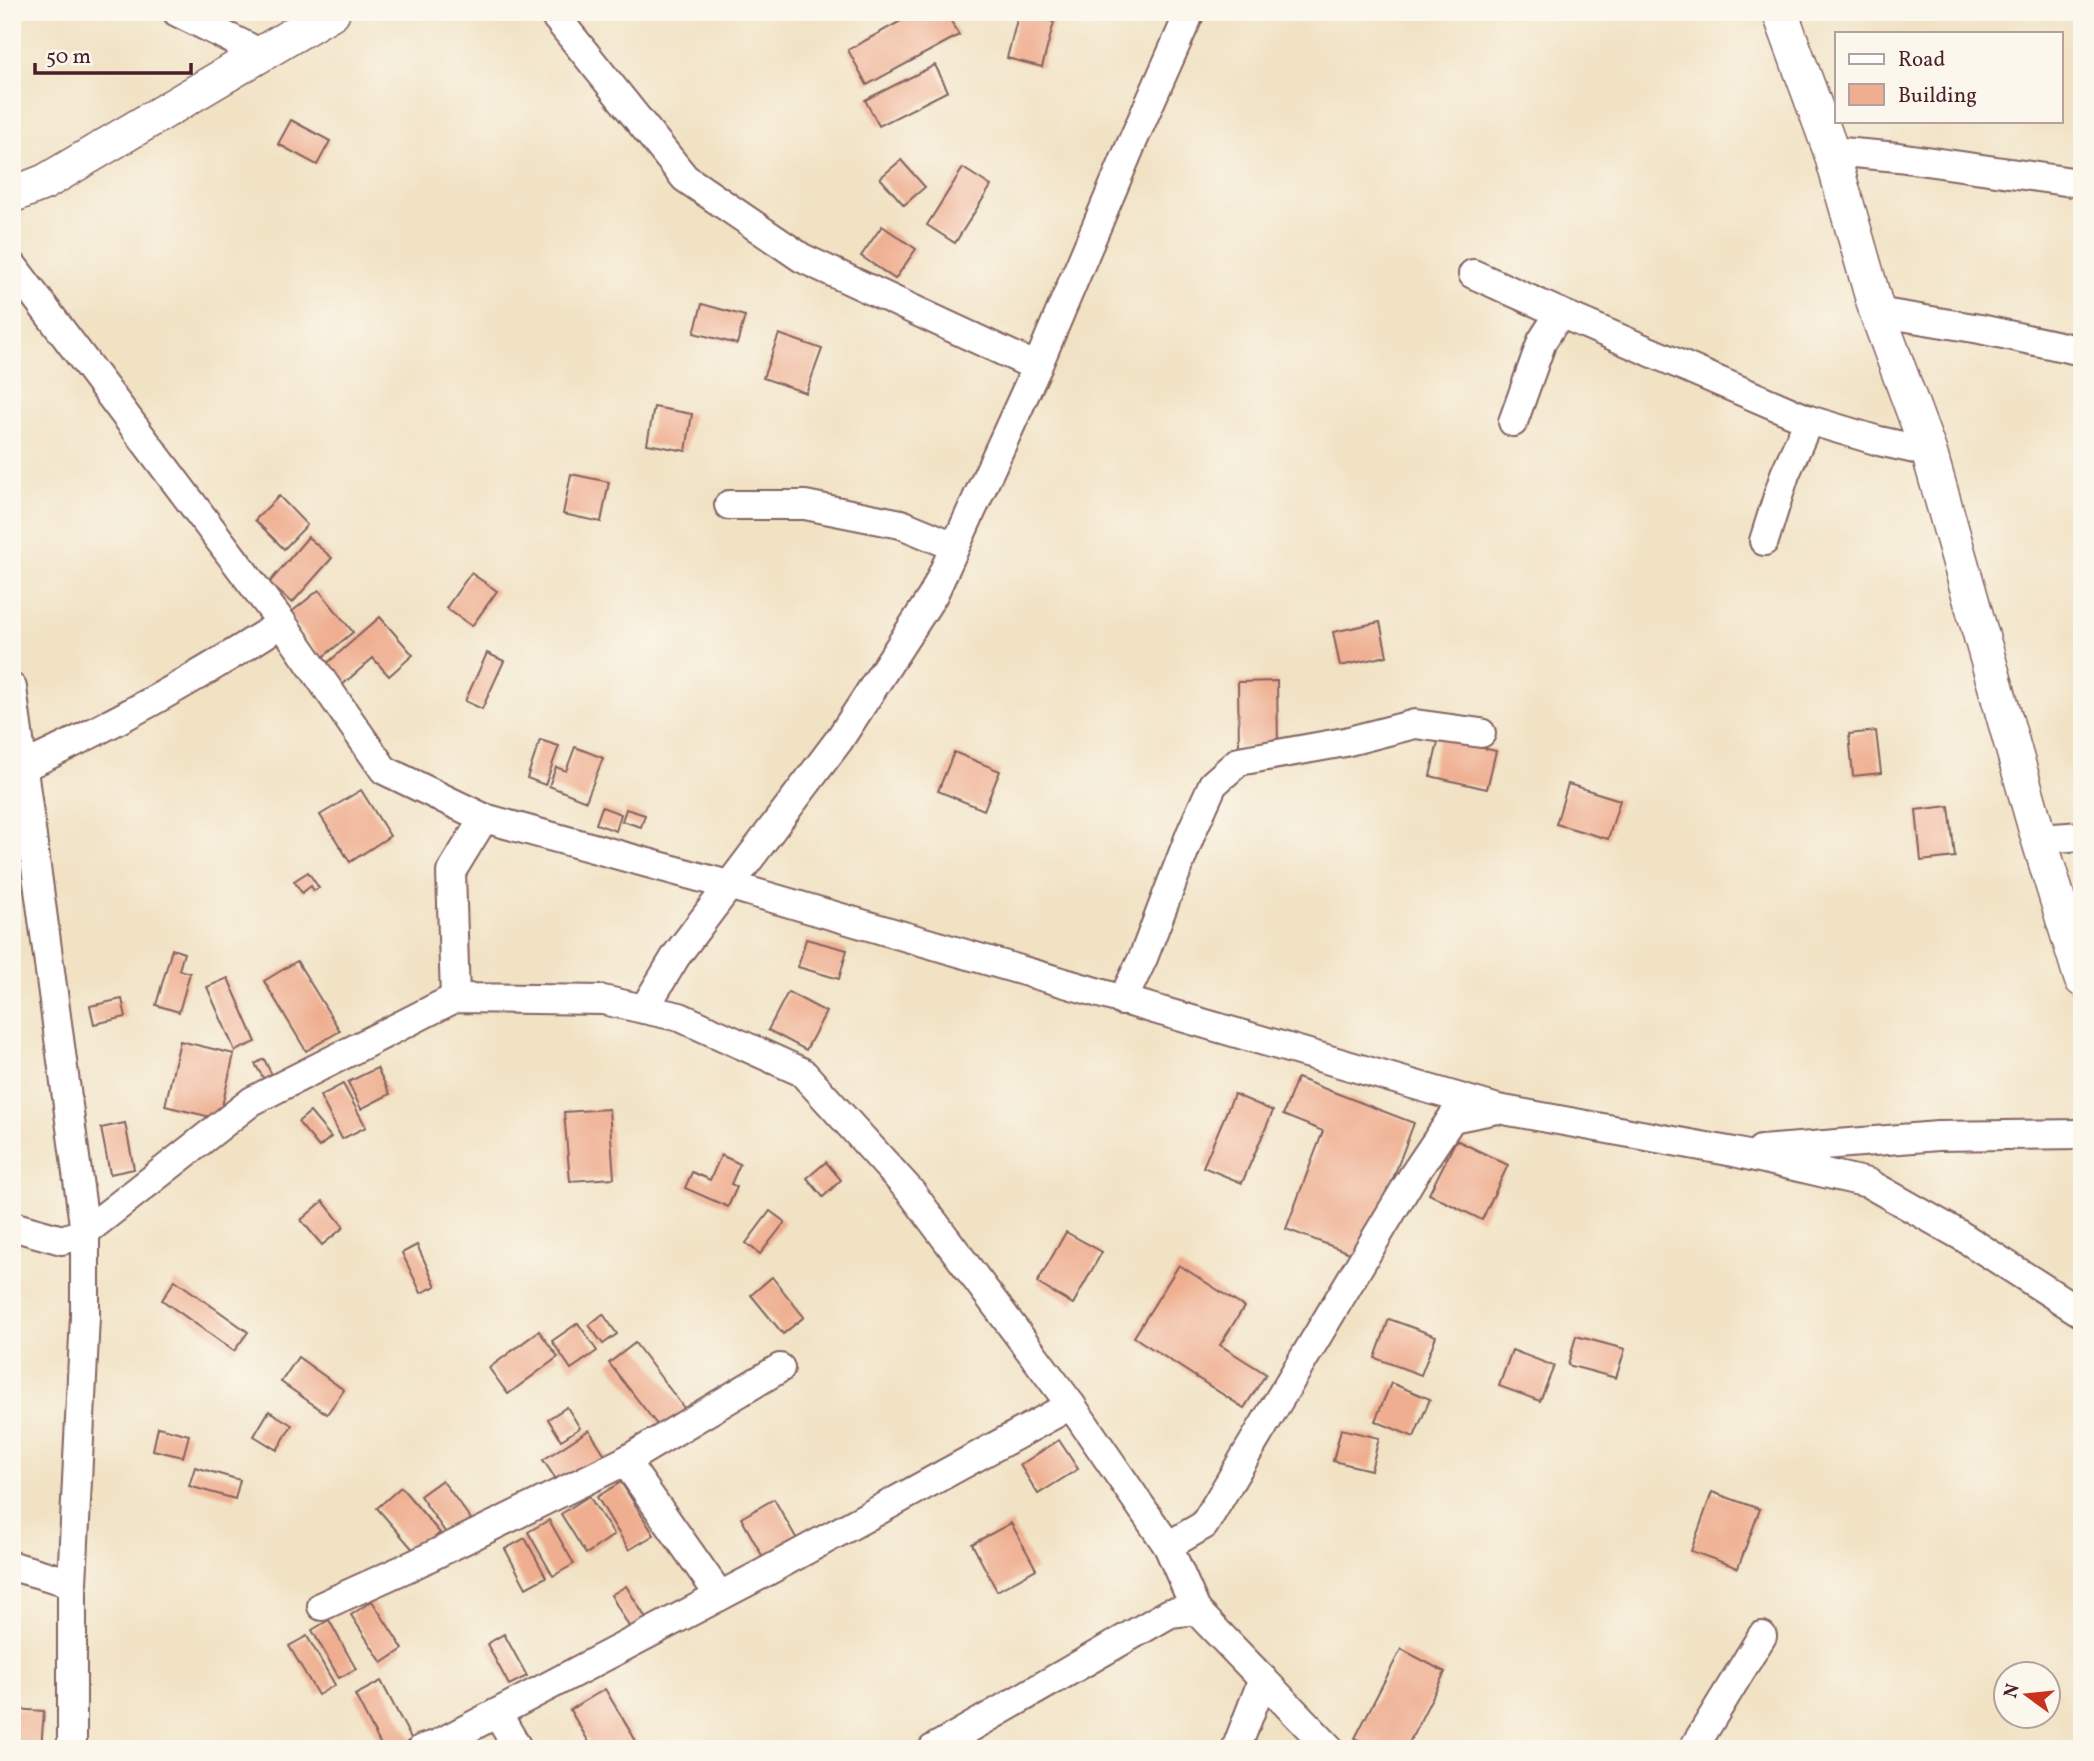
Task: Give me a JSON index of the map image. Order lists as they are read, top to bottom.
{
  "legend": ["Road", "Building"],
  "scale_bar": "50 m",
  "north": "left"
}
